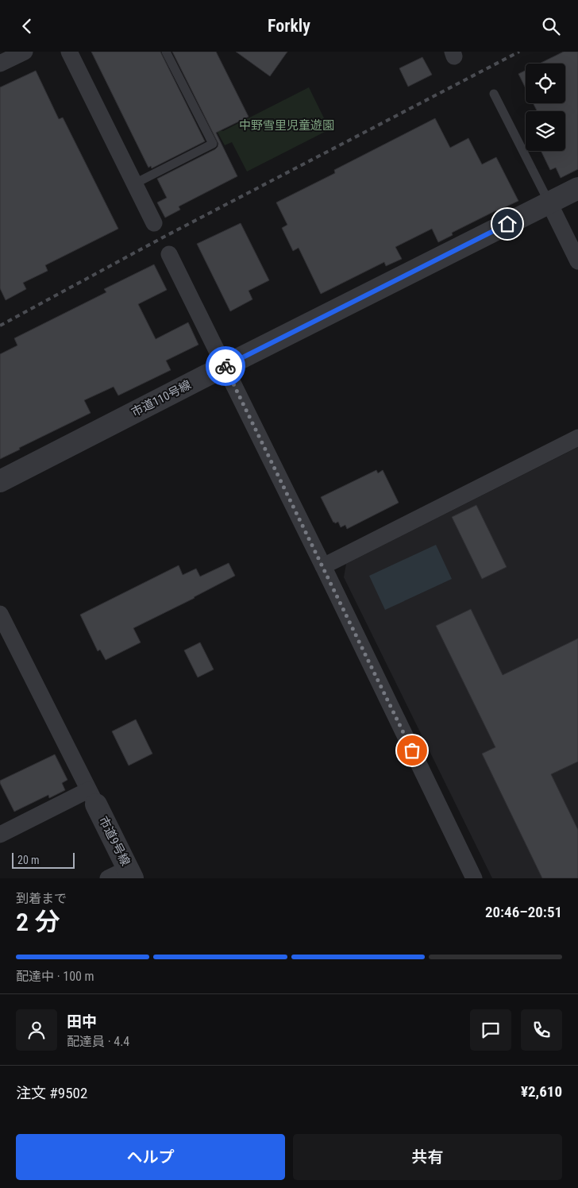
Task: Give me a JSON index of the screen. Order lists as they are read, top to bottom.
{
  "streets": {
    "street": ["市道110号線", "市道9号線"]
  },
  "parks": ["中野雪里児童遊園"],
  "scale_bar": "20 m",
  "page": {
    "header": "Forkly",
    "scale": "20 m",
    "heading": ["2 分", "到着まで", "20:46–20:51"],
    "panel": [
      "田中",
      "配達員 · 4.4",
      "注文 #9502",
      "¥2,610"
    ],
    "bar": "配達中 · 100 m",
    "buttons": ["ヘルプ", "共有"]
  }
}
